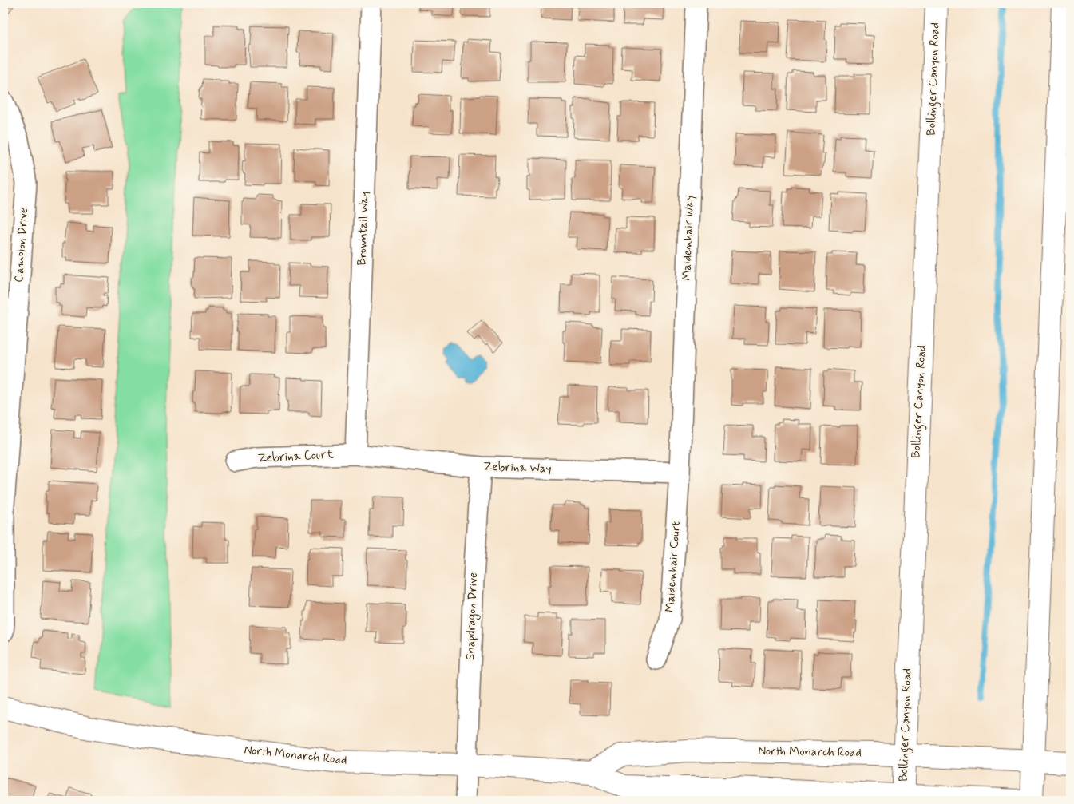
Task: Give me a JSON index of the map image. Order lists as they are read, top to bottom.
{
  "streets": {
    "main road": ["Bollinger Canyon Road", "North Monarch Road"],
    "street": [
      "Browntail Way",
      "Maidenhair Way",
      "Campion Drive",
      "Zebrina Court",
      "Zebrina Way",
      "Maidenhair Court",
      "Snapdragon Drive"
    ]
  },
  "crossings": [
    ["Bollinger Canyon Road", "North Monarch Road"],
    ["Browntail Way", "Zebrina Court"],
    ["Browntail Way", "Zebrina Way"],
    ["Maidenhair Way", "Zebrina Way"],
    ["Maidenhair Way", "Maidenhair Court"],
    ["Zebrina Court", "Zebrina Way"],
    ["Zebrina Way", "Maidenhair Court"],
    ["Zebrina Way", "Snapdragon Drive"],
    ["Snapdragon Drive", "North Monarch Road"]
  ]
}
